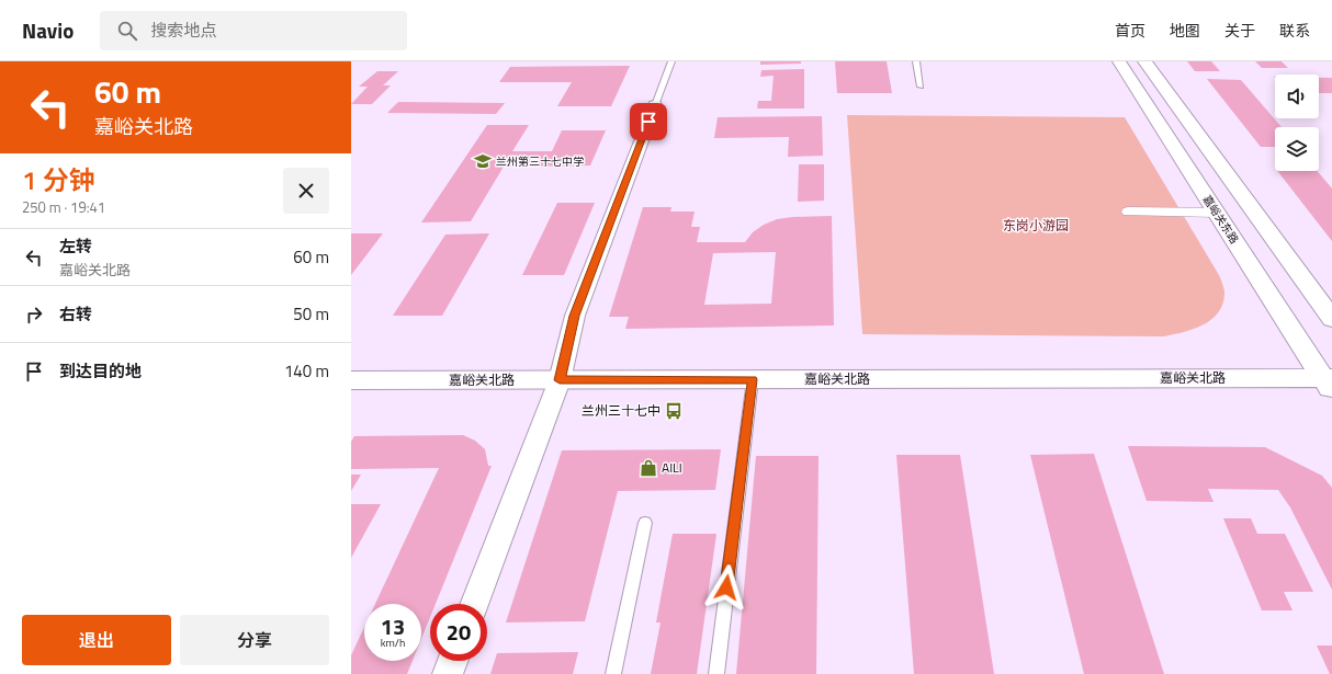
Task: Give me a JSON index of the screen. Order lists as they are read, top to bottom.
{
  "streets": {
    "main road": ["嘉峪关东路", "嘉峪关北路"]
  },
  "crossings": [
    ["嘉峪关东路", "嘉峪关北路"]
  ],
  "parks": ["东岗小游园"],
  "places": {
    "school or university": ["兰州第三十七中学"],
    "bus stop": ["兰州三十七中"],
    "shop": ["AILI"]
  },
  "page": {
    "header": "Navio",
    "search": "搜索地点",
    "nav": [
      "首页",
      "地图",
      "关于",
      "联系"
    ],
    "turn": ["60 m", "嘉峪关北路"],
    "heading": ["1 分钟", "250 m · 19:41"],
    "list": [
      {
        "name": "左转",
        "note": "嘉峪关北路",
        "value": "60 m"
      },
      {
        "name": "右转",
        "value": "50 m"
      },
      {
        "name": "到达目的地",
        "value": "140 m"
      }
    ],
    "speed": "13 km/h",
    "limit": "20",
    "buttons": ["退出", "分享"]
  }
}
